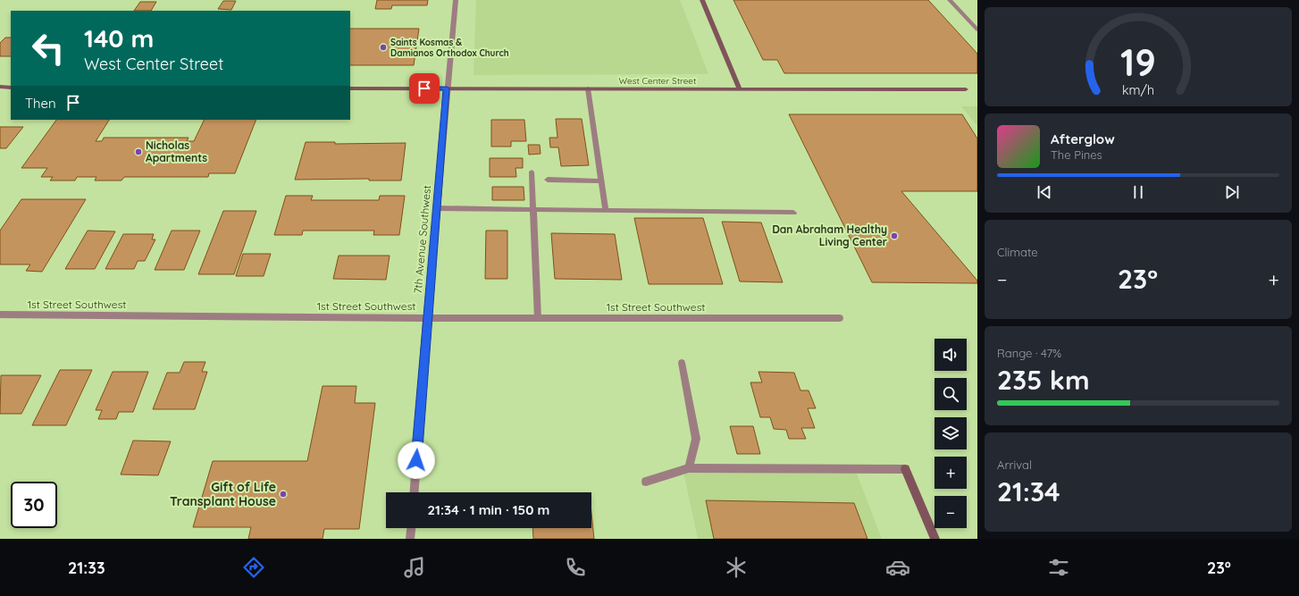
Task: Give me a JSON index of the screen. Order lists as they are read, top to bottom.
{
  "streets": {
    "street": ["West Center Street", "7th Avenue Southwest", "1st Street Southwest"]
  },
  "crossings": [
    ["West Center Street", "7th Avenue Southwest"],
    ["7th Avenue Southwest", "1st Street Southwest"]
  ],
  "places": [
    "Saints Kosmas & Damianos Orthodox Church",
    "Nicholas Apartments",
    "Dan Abraham Healthy Living Center",
    "Gift of Life Transplant House"
  ],
  "page": {
    "turn": ["140 m", "West Center Street"],
    "then": "Then",
    "song": ["Afterglow", "The Pines"],
    "tile": [
      "Climate",
      ["Range · 47%", "235 km"],
      ["Arrival", "21:34"]
    ],
    "heat": ["−", "23°", "+"],
    "map_buttons": ["+", "−"],
    "limit": "30",
    "trip": "21:34 · 1 min · 150 m",
    "tabs": ["21:33", "23°"],
    "gauge": ["19", "km/h"]
  }
}
